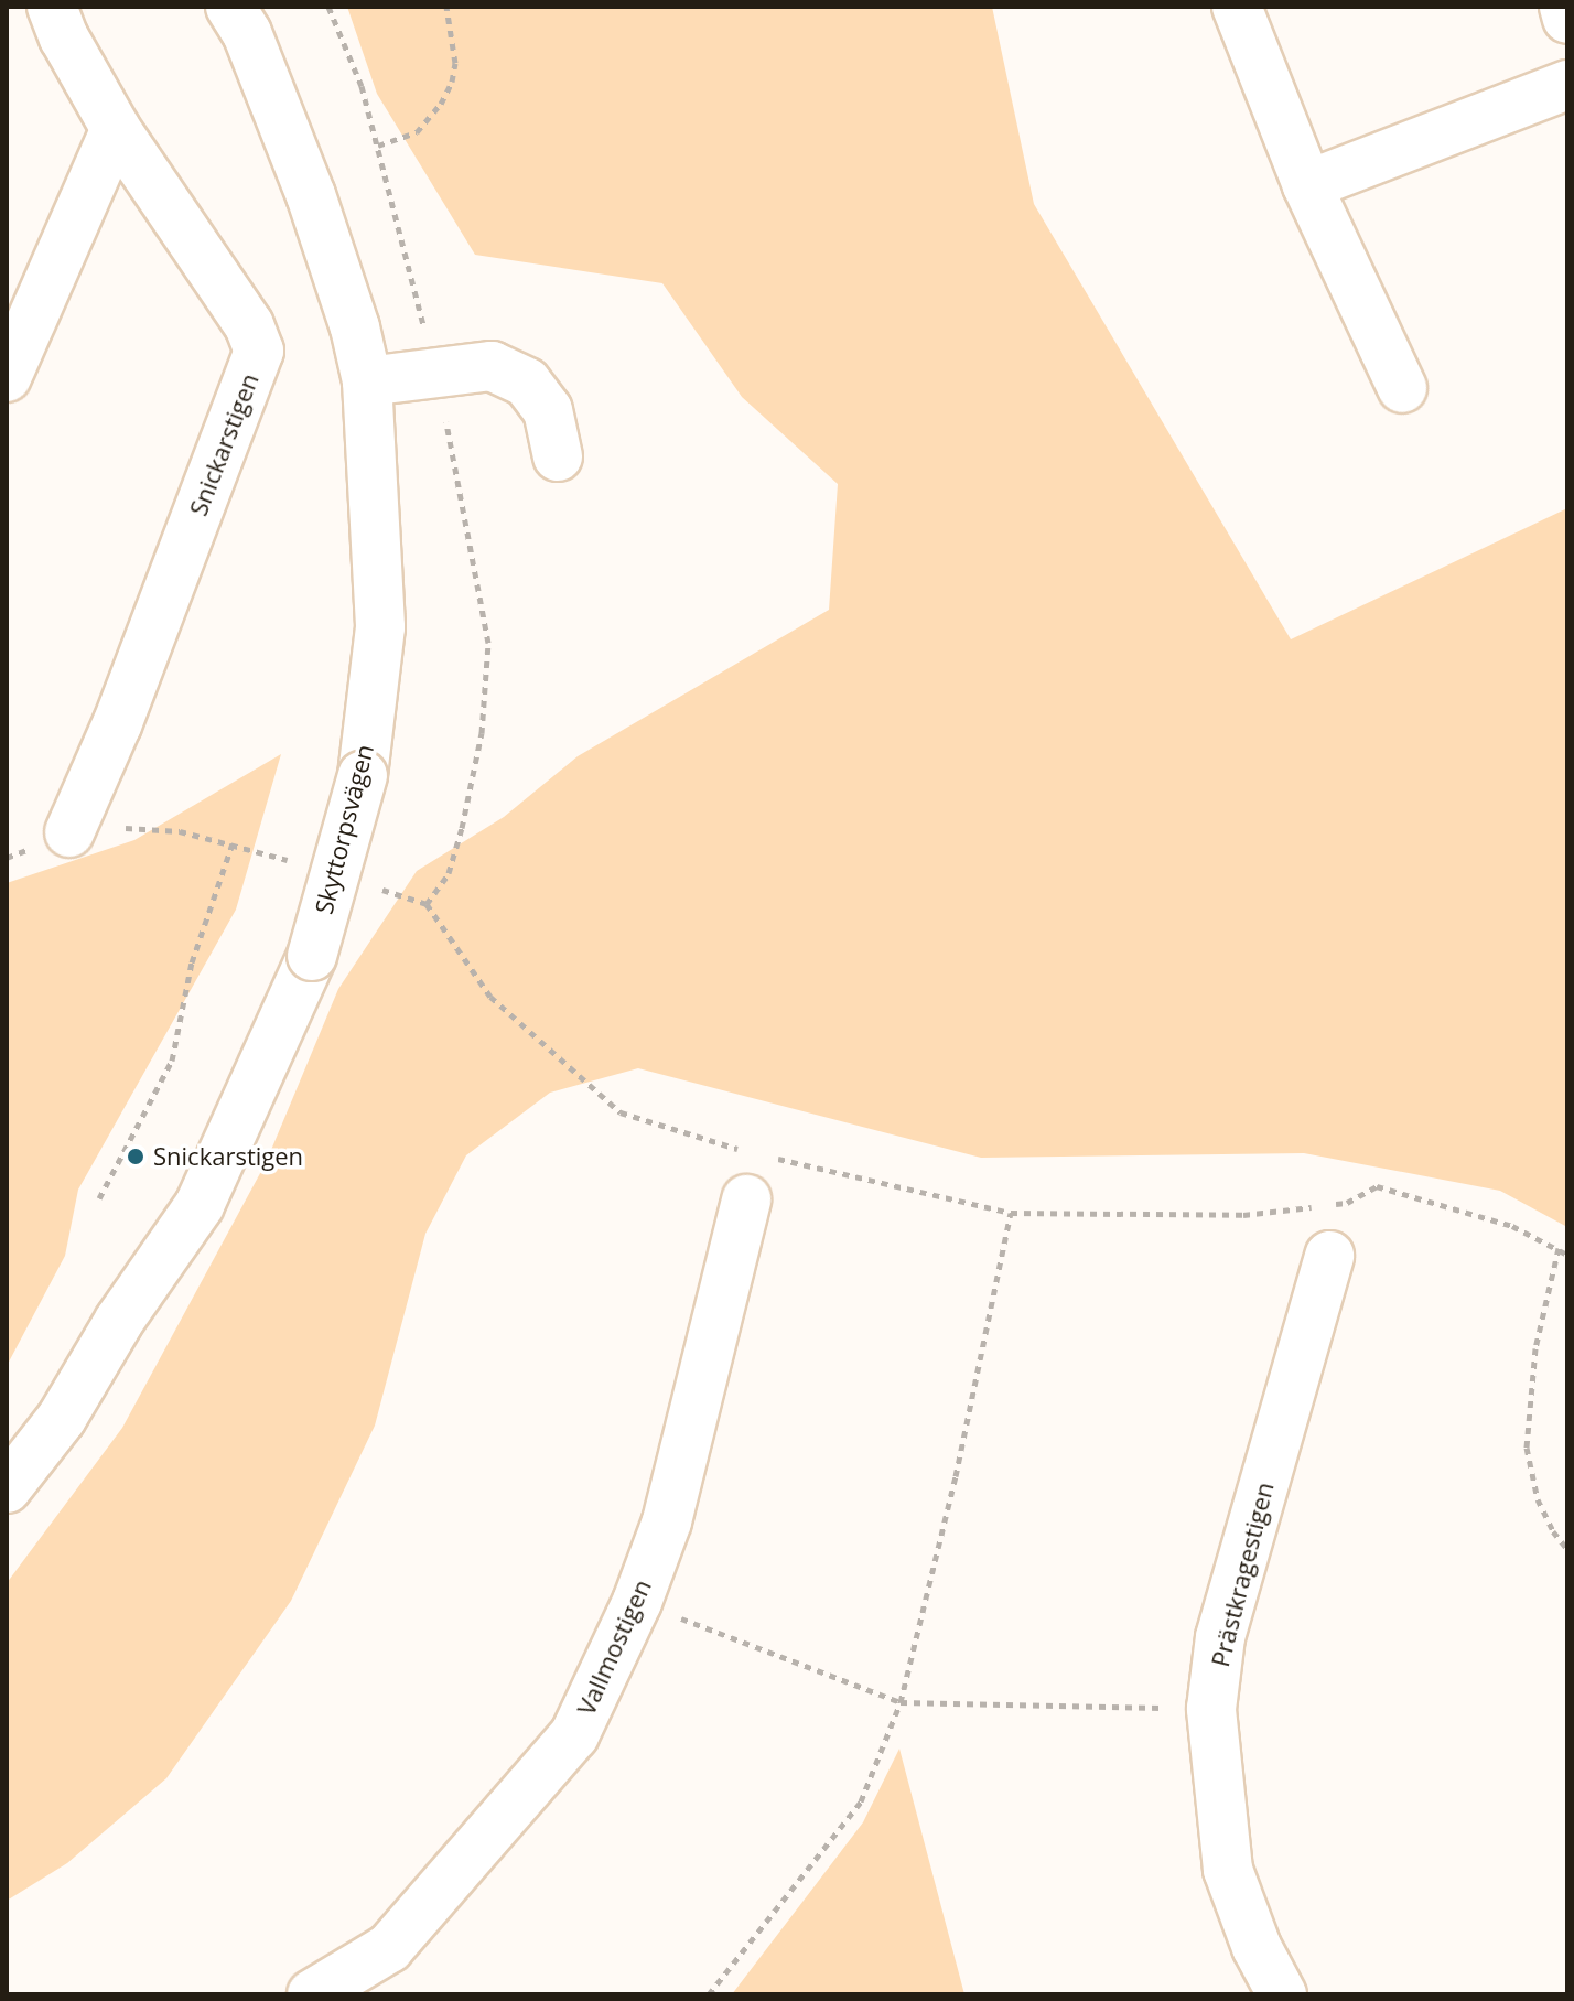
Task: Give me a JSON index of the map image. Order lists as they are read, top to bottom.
{
  "streets": {
    "street": [
      "Snickarstigen",
      "Skyttorpsvägen",
      "Prästkragestigen",
      "Vallmostigen"
    ]
  },
  "places": ["Snickarstigen"]
}
